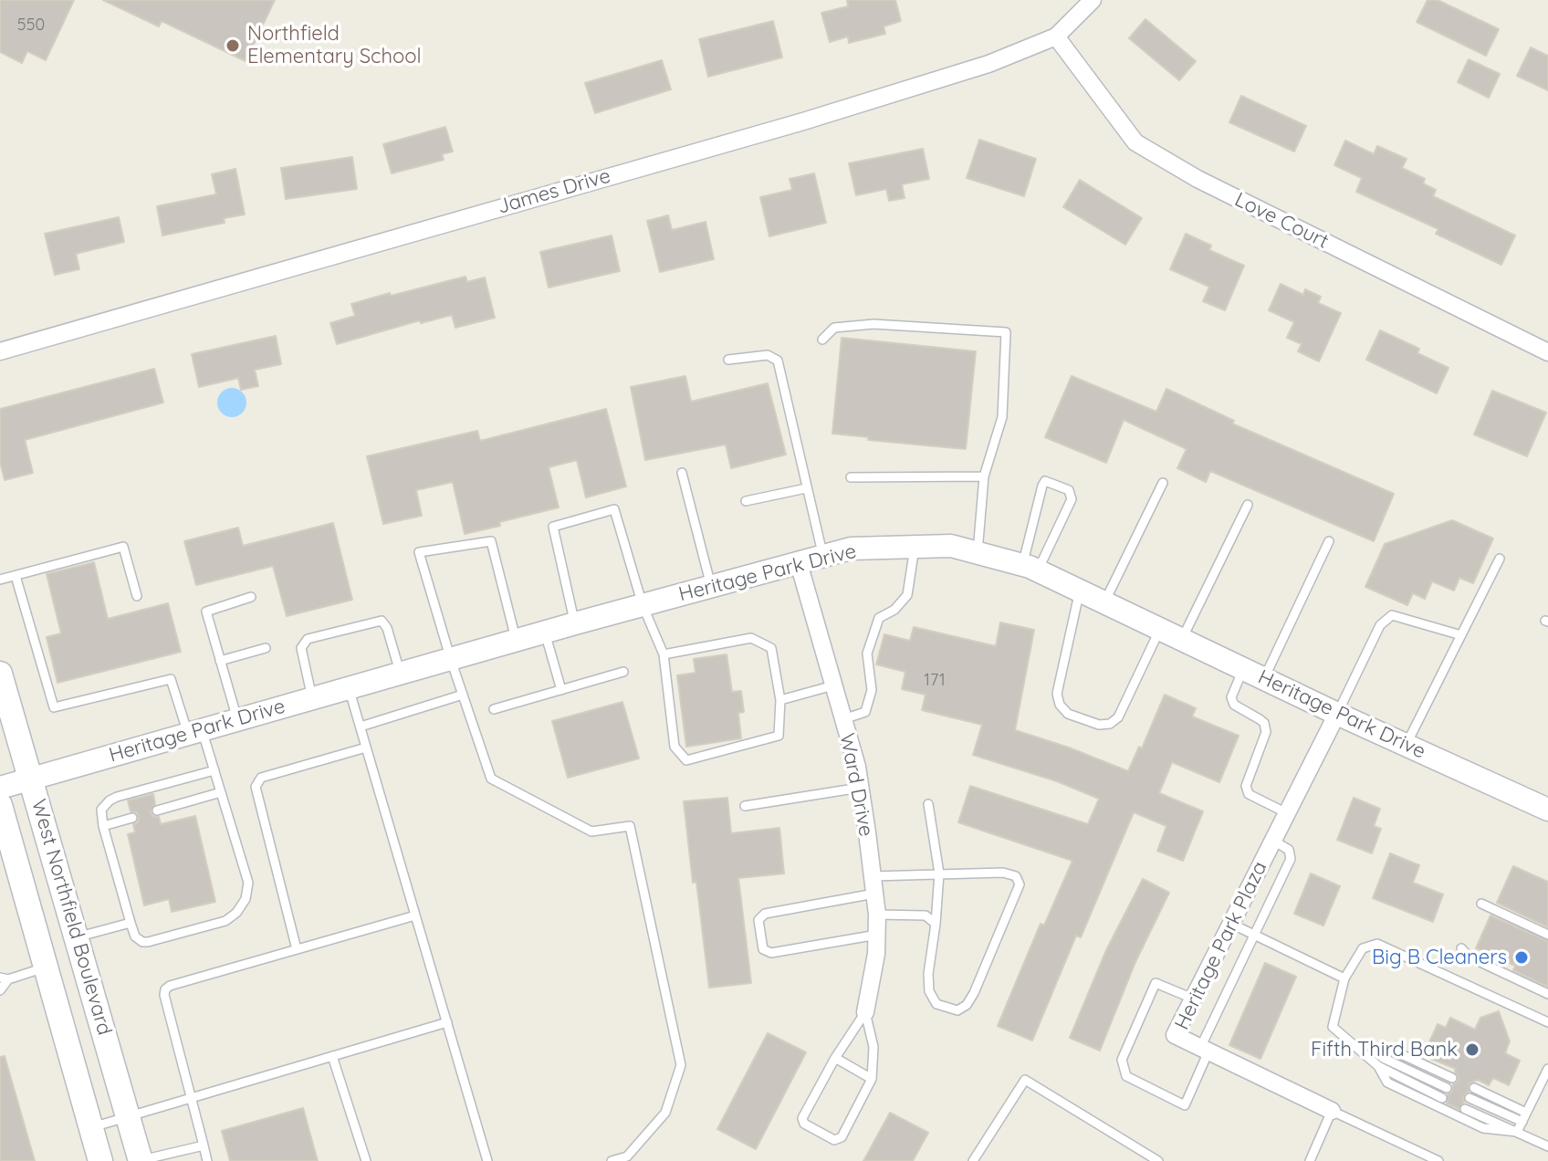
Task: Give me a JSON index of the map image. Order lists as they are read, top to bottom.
{
  "streets": {
    "main road": ["West Northfield Boulevard"],
    "street": [
      "James Drive",
      "Love Court",
      "Heritage Park Drive",
      "Ward Drive",
      "Heritage Park Plaza"
    ]
  },
  "crossings": [
    ["James Drive", "Love Court"],
    ["Heritage Park Drive", "Ward Drive"],
    ["Heritage Park Drive", "West Northfield Boulevard"],
    ["Heritage Park Drive", "Heritage Park Plaza"]
  ],
  "places": ["Northfield Elementary School", "Big B Cleaners", "Fifth Third Bank"],
  "house_numbers": ["550", "171"]
}
